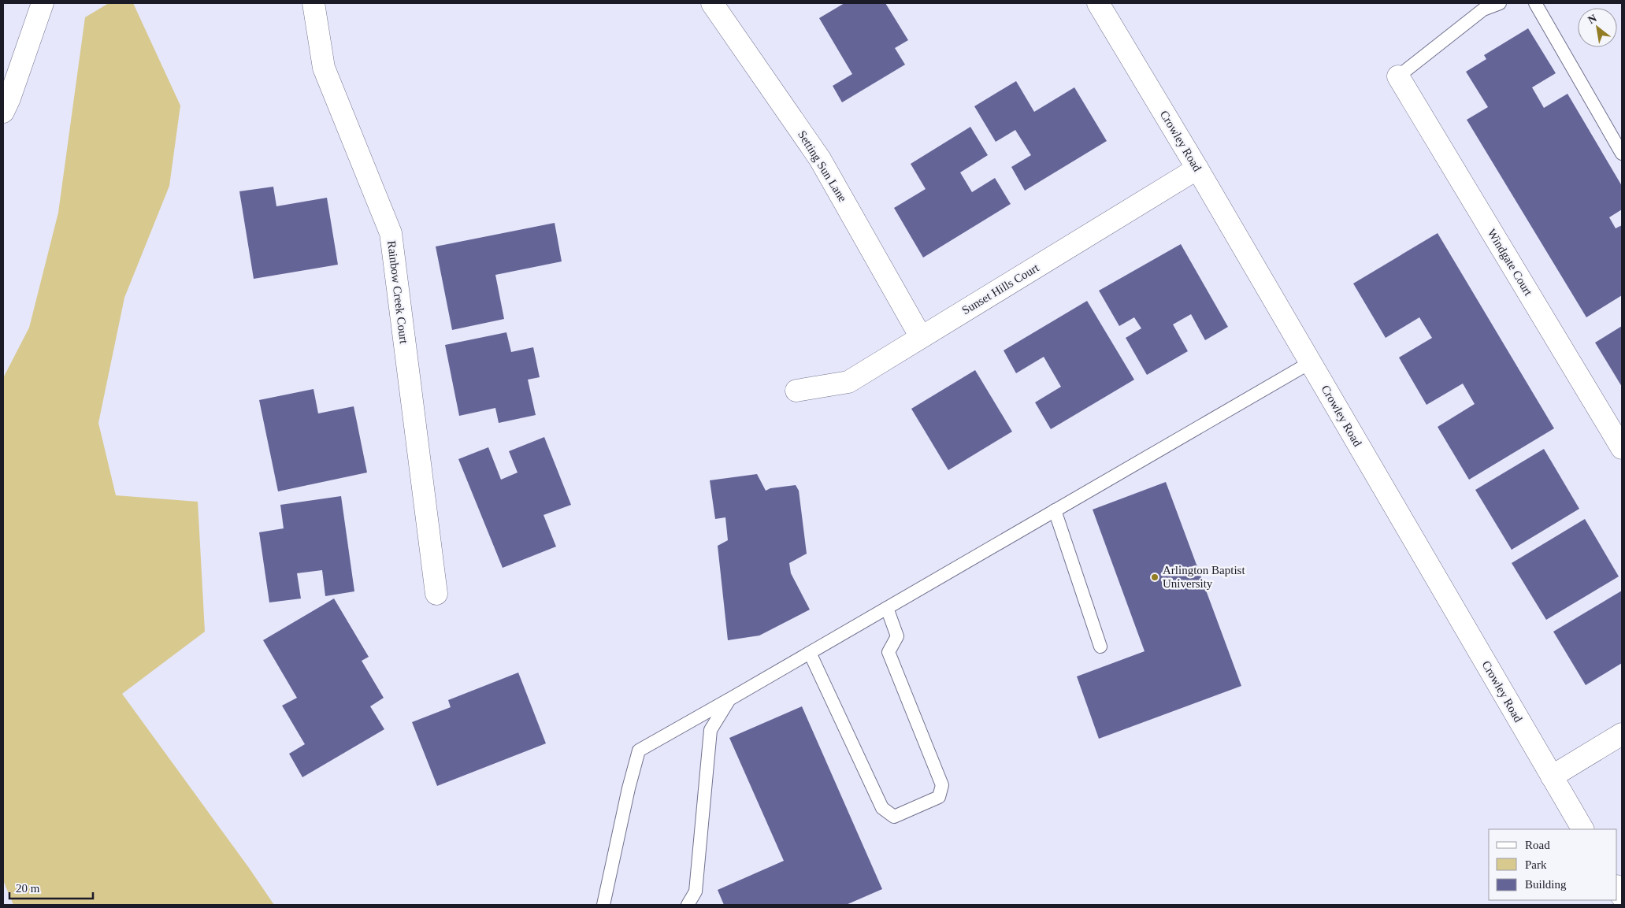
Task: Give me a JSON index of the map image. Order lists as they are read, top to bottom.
{
  "streets": {
    "street": [
      "Crowley Road",
      "Setting Sun Lane",
      "Windgate Court",
      "Sunset Hills Court",
      "Rainbow Creek Court"
    ]
  },
  "crossings": [
    ["Crowley Road", "Sunset Hills Court"],
    ["Setting Sun Lane", "Sunset Hills Court"]
  ],
  "places": ["Arlington Baptist University"],
  "legend": ["Road", "Park", "Building"],
  "scale_bar": "20 m",
  "north": "top left"
}
